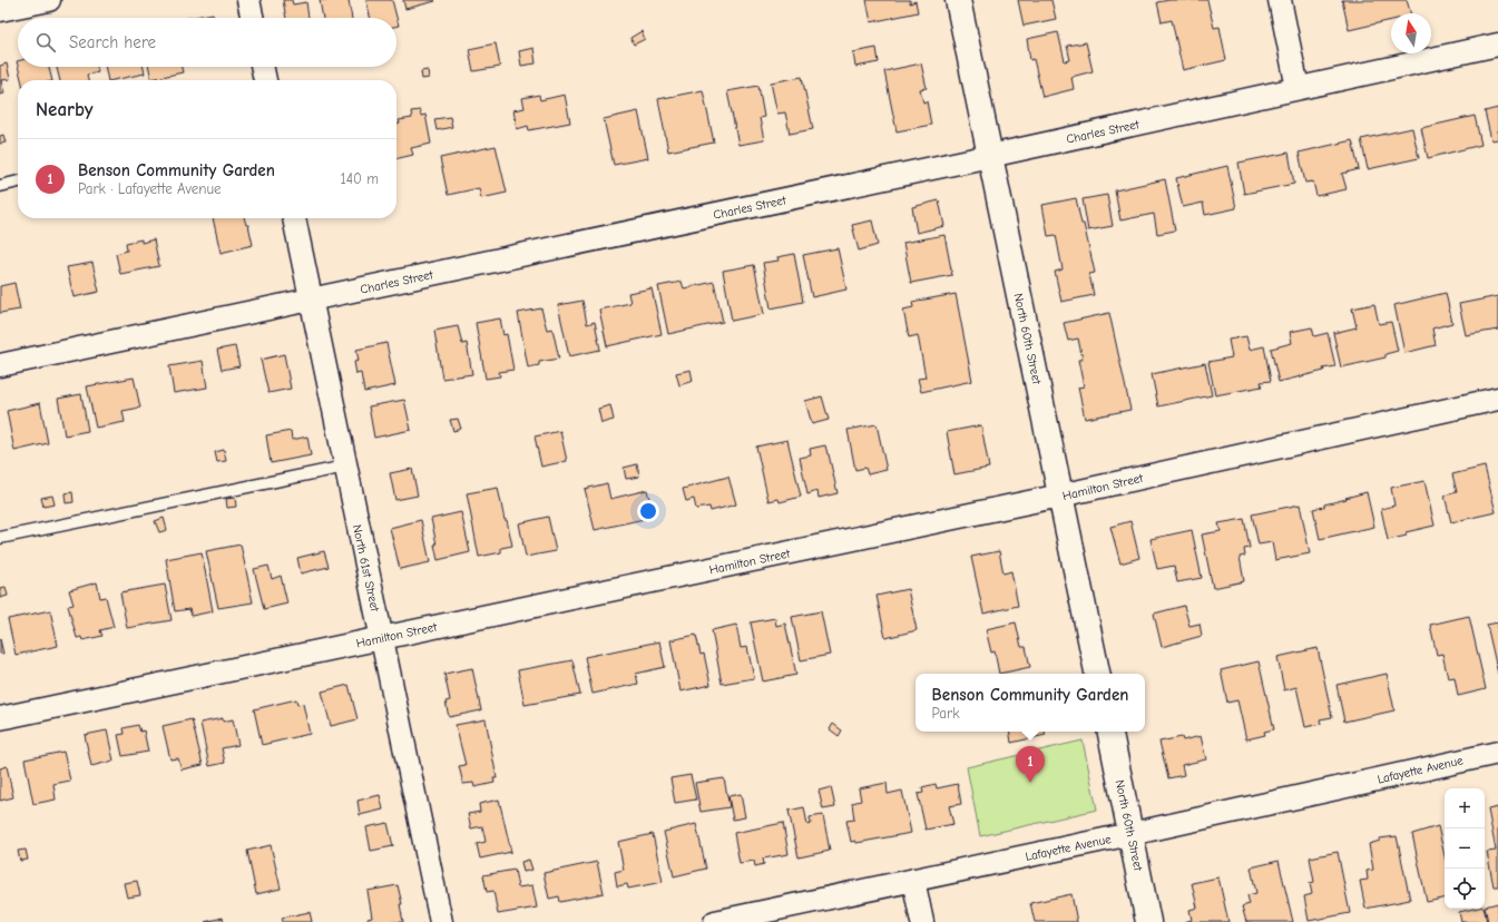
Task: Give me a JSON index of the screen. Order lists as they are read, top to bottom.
{
  "streets": {
    "street": [
      "Charles Street",
      "North 60th Street",
      "Hamilton Street",
      "North 61st Street",
      "Lafayette Avenue"
    ]
  },
  "crossings": [
    ["Charles Street", "North 60th Street"],
    ["Charles Street", "North 61st Street"],
    ["North 60th Street", "Hamilton Street"],
    ["North 60th Street", "Lafayette Avenue"],
    ["Hamilton Street", "North 61st Street"]
  ],
  "north": "top",
  "page": {
    "search": "Search here",
    "heading": "Nearby",
    "list": [
      {
        "mark": "1",
        "name": "Benson Community Garden",
        "note": "Park · Lafayette Avenue",
        "value": "140 m"
      }
    ],
    "popup": ["Benson Community Garden", "Park"],
    "pins": "1",
    "map_buttons": ["+", "−"]
  }
}
